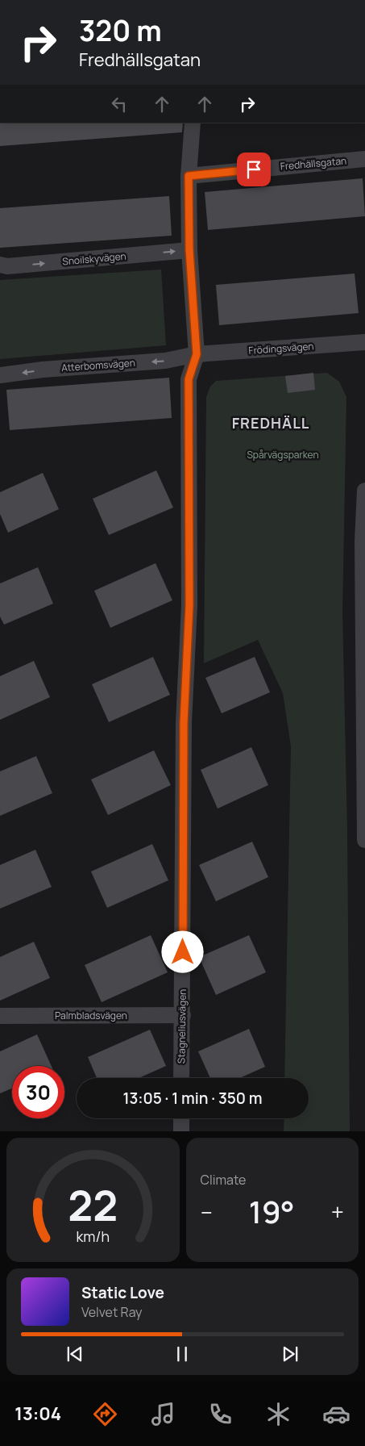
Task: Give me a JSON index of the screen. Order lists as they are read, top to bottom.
{
  "streets": {
    "street": [
      "Fredhällsgatan",
      "Snoilskyvägen",
      "Frödingsvägen",
      "Atterbomsvägen",
      "Palmbladsvägen",
      "Stagneliusvägen"
    ]
  },
  "crossings": [
    ["Fredhällsgatan", "Stagneliusvägen"],
    ["Snoilskyvägen", "Stagneliusvägen"],
    ["Frödingsvägen", "Atterbomsvägen"],
    ["Frödingsvägen", "Stagneliusvägen"],
    ["Atterbomsvägen", "Stagneliusvägen"],
    ["Palmbladsvägen", "Stagneliusvägen"]
  ],
  "one_way": ["Snoilskyvägen", "Atterbomsvägen"],
  "districts": ["FREDHÄLL"],
  "parks": ["Spårvägsparken"],
  "page": {
    "turn": ["320 m", "Fredhällsgatan"],
    "limit": "30",
    "trip": "13:05 · 1 min · 350 m",
    "tile": "Climate",
    "heat": ["−", "19°", "+"],
    "song": ["Static Love", "Velvet Ray"],
    "tabs": "13:04",
    "gauge": ["22", "km/h"]
  }
}
